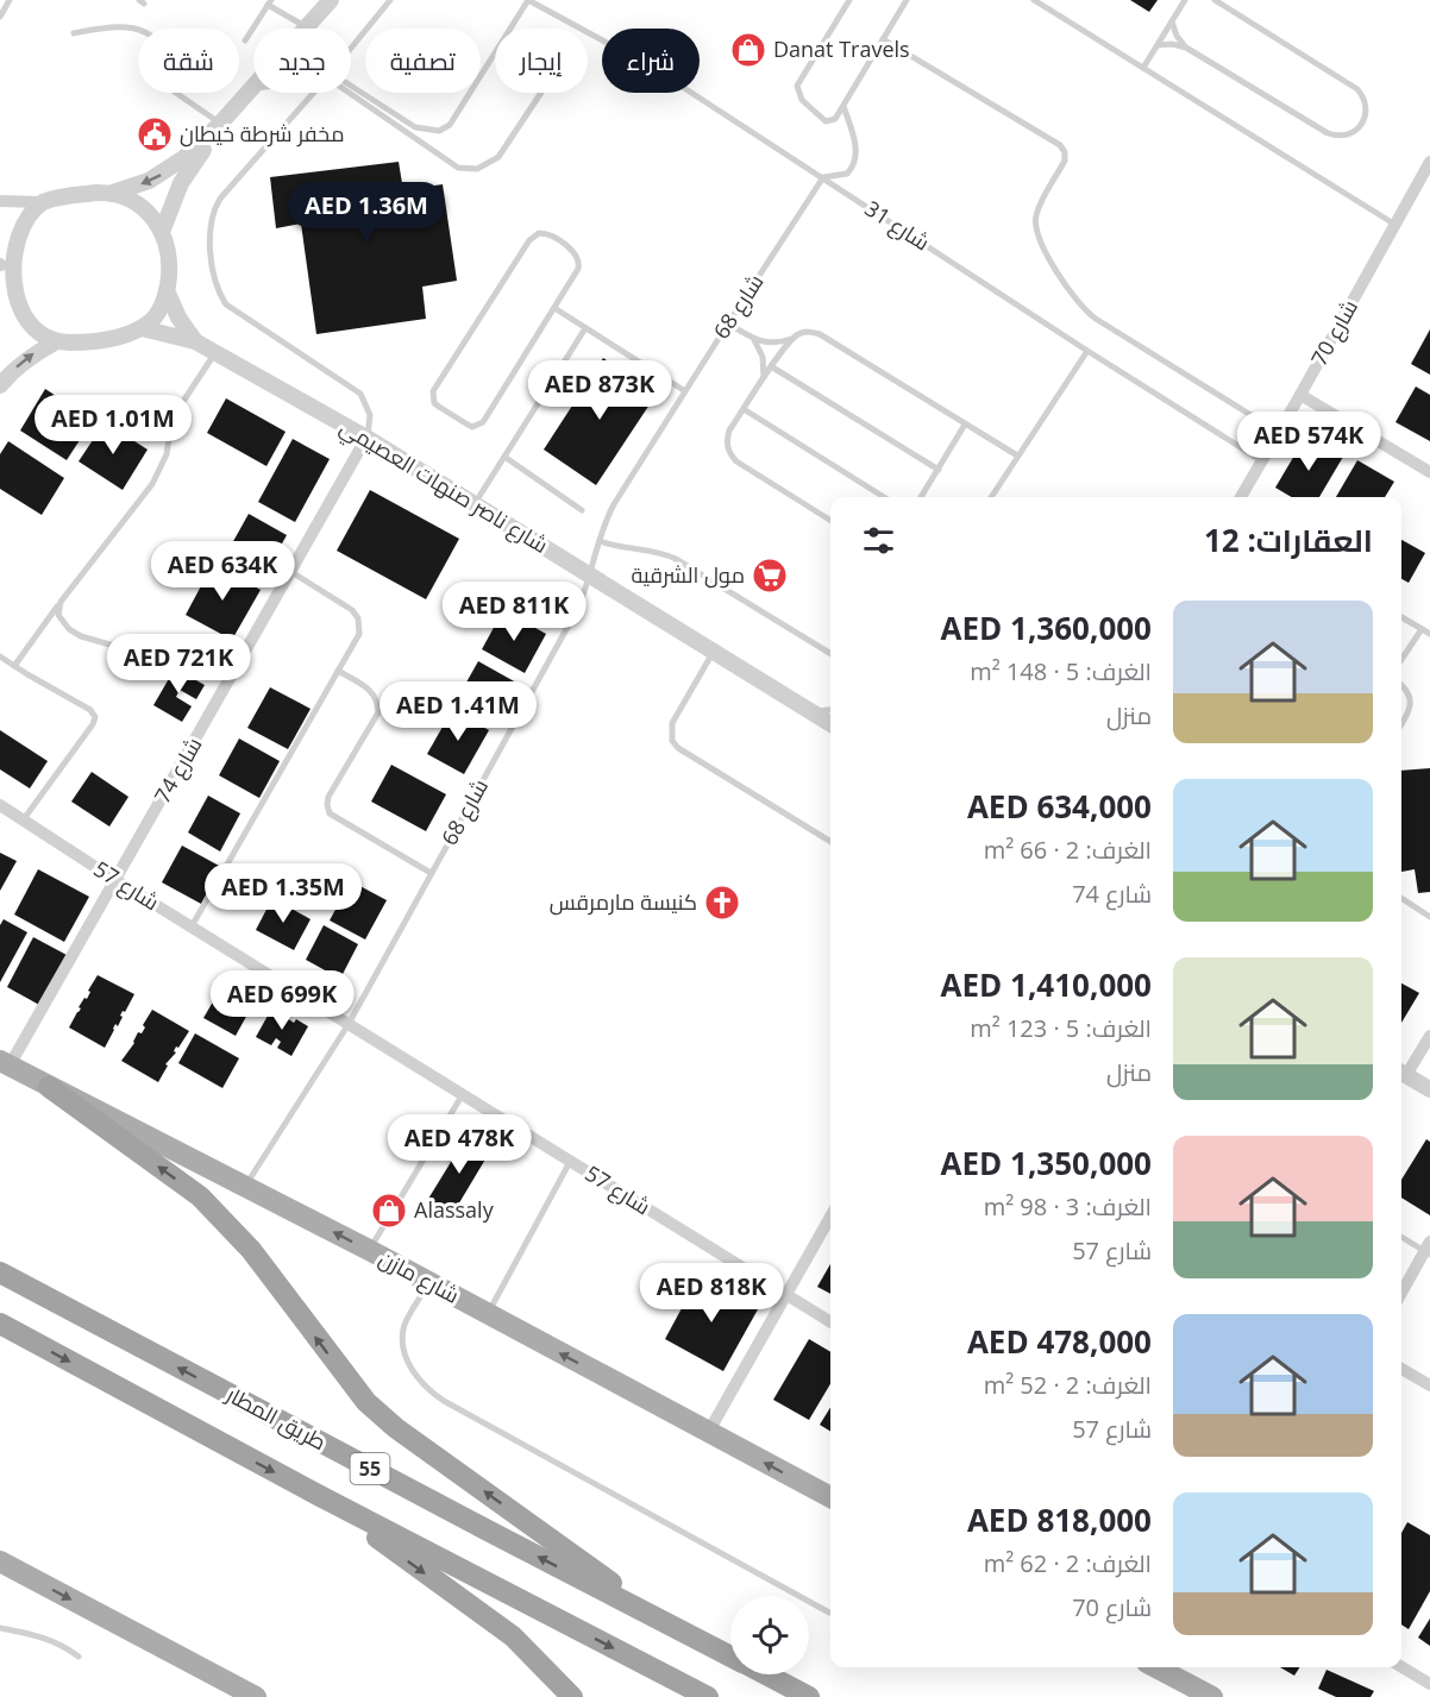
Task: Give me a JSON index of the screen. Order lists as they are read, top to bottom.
{
  "streets": {
    "highway": ["طريق المطار", "55"],
    "main road": ["شارع مازن"],
    "street": [
      "شارع 70",
      "شارع ناصر صنهات العصيمي",
      "شارع 74",
      "شارع 57"
    ],
    "lane": ["شارع 31", "شارع 68"]
  },
  "crossings": [
    ["شارع 31", "شارع 68"],
    ["شارع 31", "شارع 70"],
    ["شارع 68", "شارع ناصر صنهات العصيمي"],
    ["شارع 68", "شارع 57"],
    ["شارع 68", "شارع مازن"],
    ["شارع ناصر صنهات العصيمي", "شارع 74"],
    ["شارع 74", "شارع 57"],
    ["شارع 74", "شارع مازن"]
  ],
  "one_way": ["شارع مازن"],
  "places": {
    "shop": ["Danat Travels", "Alassaly"],
    "public building": ["مخفر شرطة خيطان"],
    "supermarket": ["مول الشرقية"],
    "church": ["كنيسة مارمرقس"]
  },
  "page": {
    "chip": [
      "شراء",
      "إيجار",
      "تصفية",
      "جديد",
      "شقة"
    ],
    "price": [
      "AED 1.36M",
      "AED 873K",
      "AED 1.01M",
      "AED 574K",
      "AED 634K",
      "AED 811K",
      "AED 721K",
      "AED 1.41M",
      "AED 1.35M",
      "AED 699K",
      "AED 478K",
      "AED 818K"
    ],
    "heading": "العقارات: 12",
    "list": [
      {
        "name": "AED 1,360,000",
        "note": "الغرف: 5 · 148 m² · منزل"
      },
      {
        "name": "AED 634,000",
        "note": "الغرف: 2 · 66 m² · شارع 74"
      },
      {
        "name": "AED 1,410,000",
        "note": "الغرف: 5 · 123 m² · منزل"
      },
      {
        "name": "AED 1,350,000",
        "note": "الغرف: 3 · 98 m² · شارع 57"
      },
      {
        "name": "AED 478,000",
        "note": "الغرف: 2 · 52 m² · شارع 57"
      },
      {
        "name": "AED 818,000",
        "note": "الغرف: 2 · 62 m² · شارع 70"
      }
    ]
  }
}
